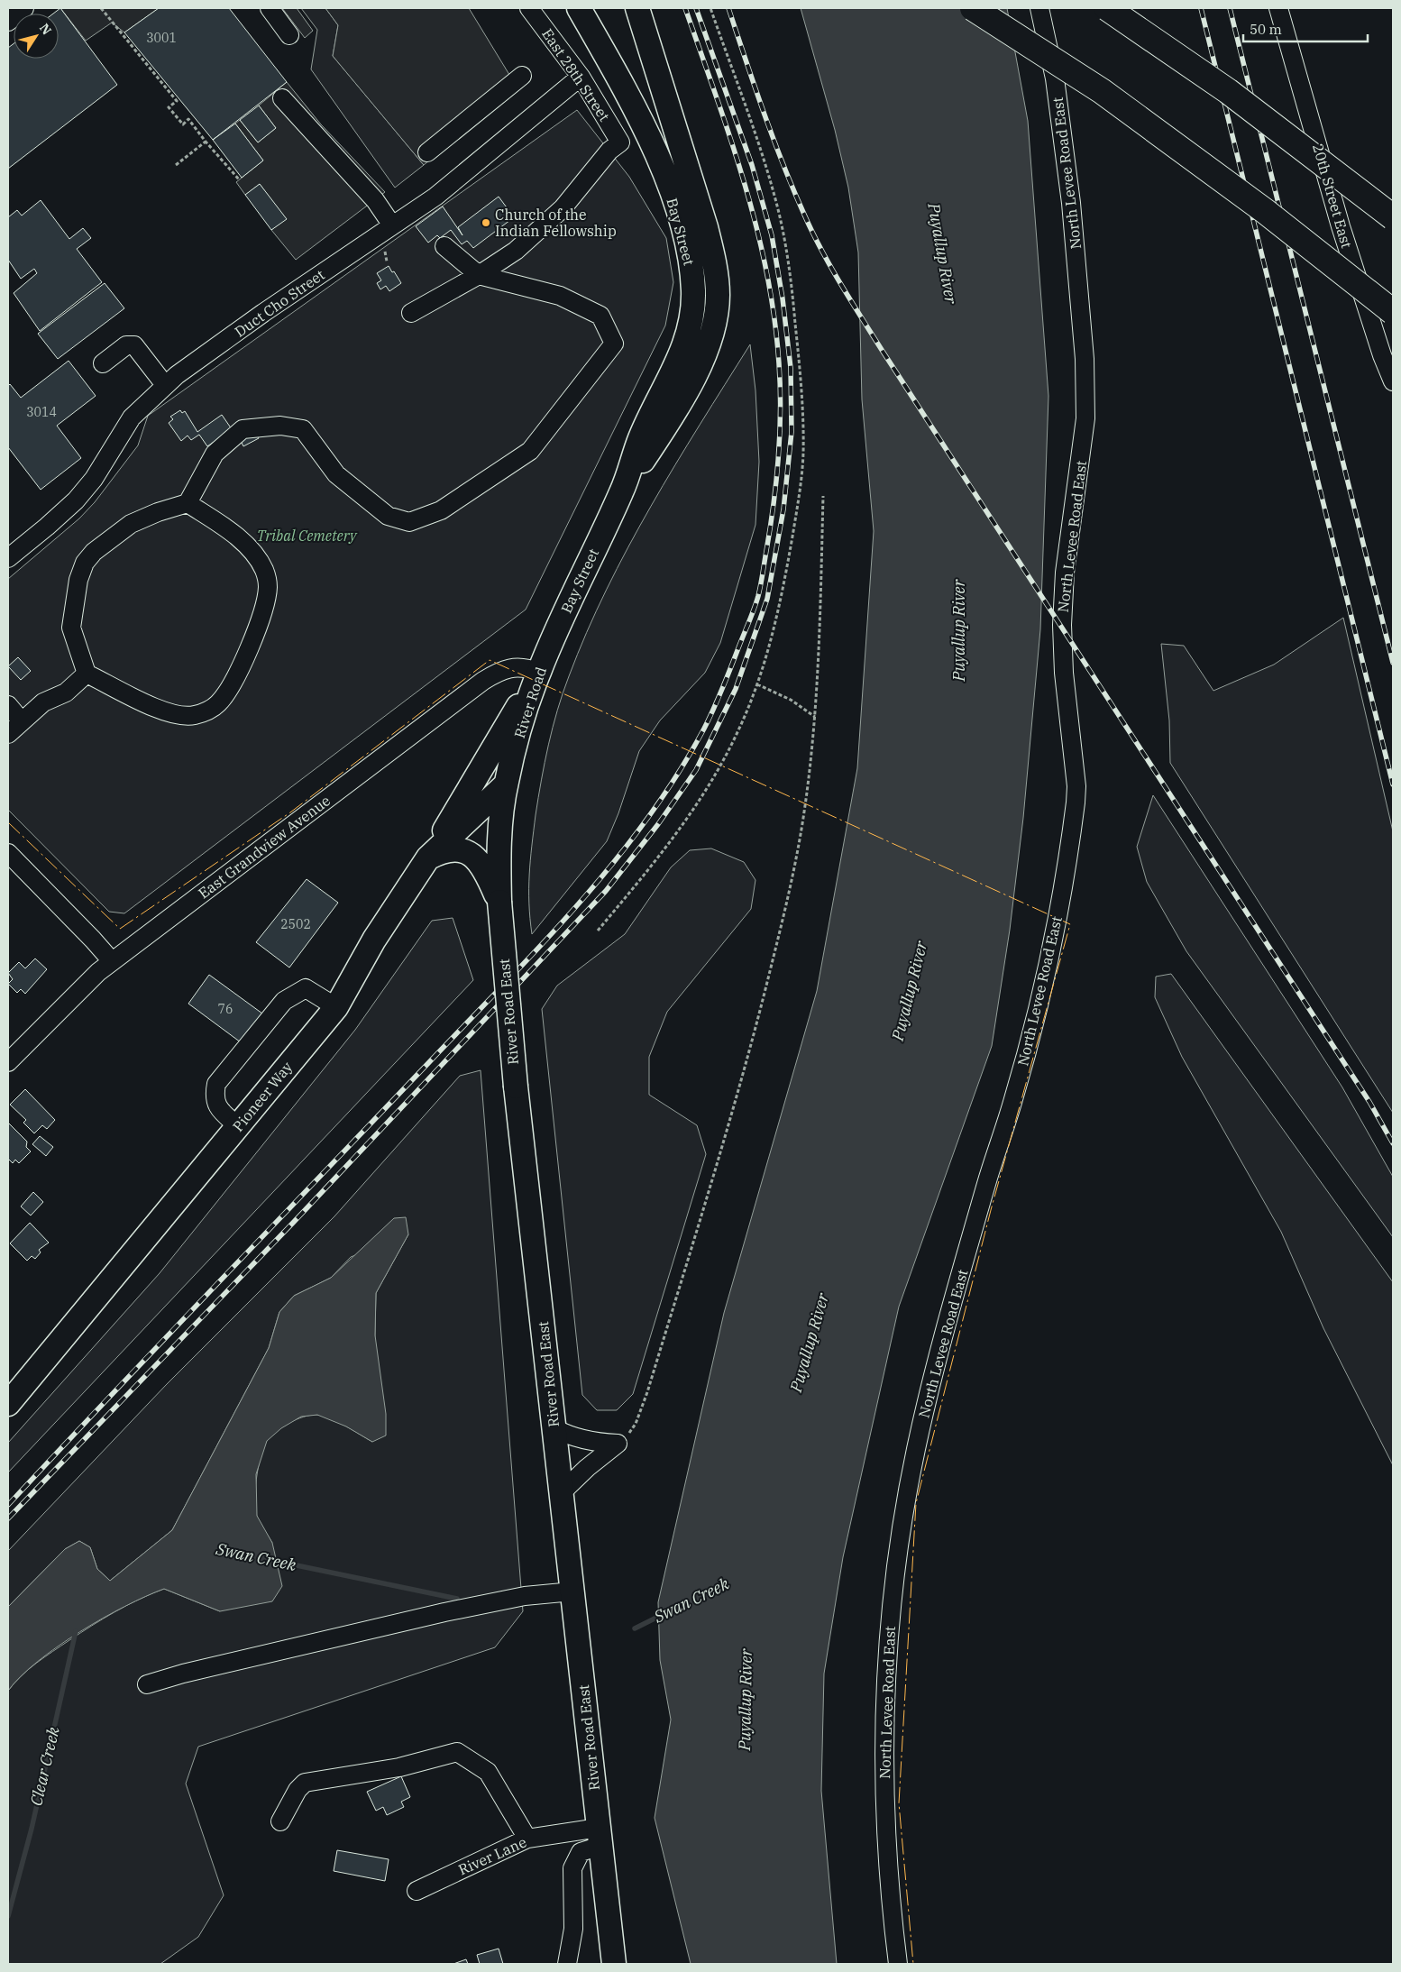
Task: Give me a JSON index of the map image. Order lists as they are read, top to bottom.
{
  "streets": {
    "main road": [
      "Bay Street",
      "River Road",
      "River Road East",
      "Pioneer Way"
    ],
    "street": [
      "East 28th Street",
      "North Levee Road East",
      "20th Street East",
      "Duct Cho Street",
      "East Grandview Avenue",
      "River Lane"
    ]
  },
  "crossings": [
    ["East 28th Street", "Duct Cho Street"],
    ["Bay Street", "River Road"],
    ["River Road", "East Grandview Avenue"],
    ["River Road", "River Road East"],
    ["River Road", "Pioneer Way"],
    ["River Road East", "Pioneer Way"],
    ["River Road East", "River Lane"]
  ],
  "water": ["Puyallup River", "Swan Creek", "Clear Creek"],
  "parks": ["Tribal Cemetery"],
  "places": ["Church of the Indian Fellowship"],
  "house_numbers": [
    "3001",
    "3014",
    "2502",
    "76"
  ],
  "scale_bar": "50 m",
  "north": "top right"
}
